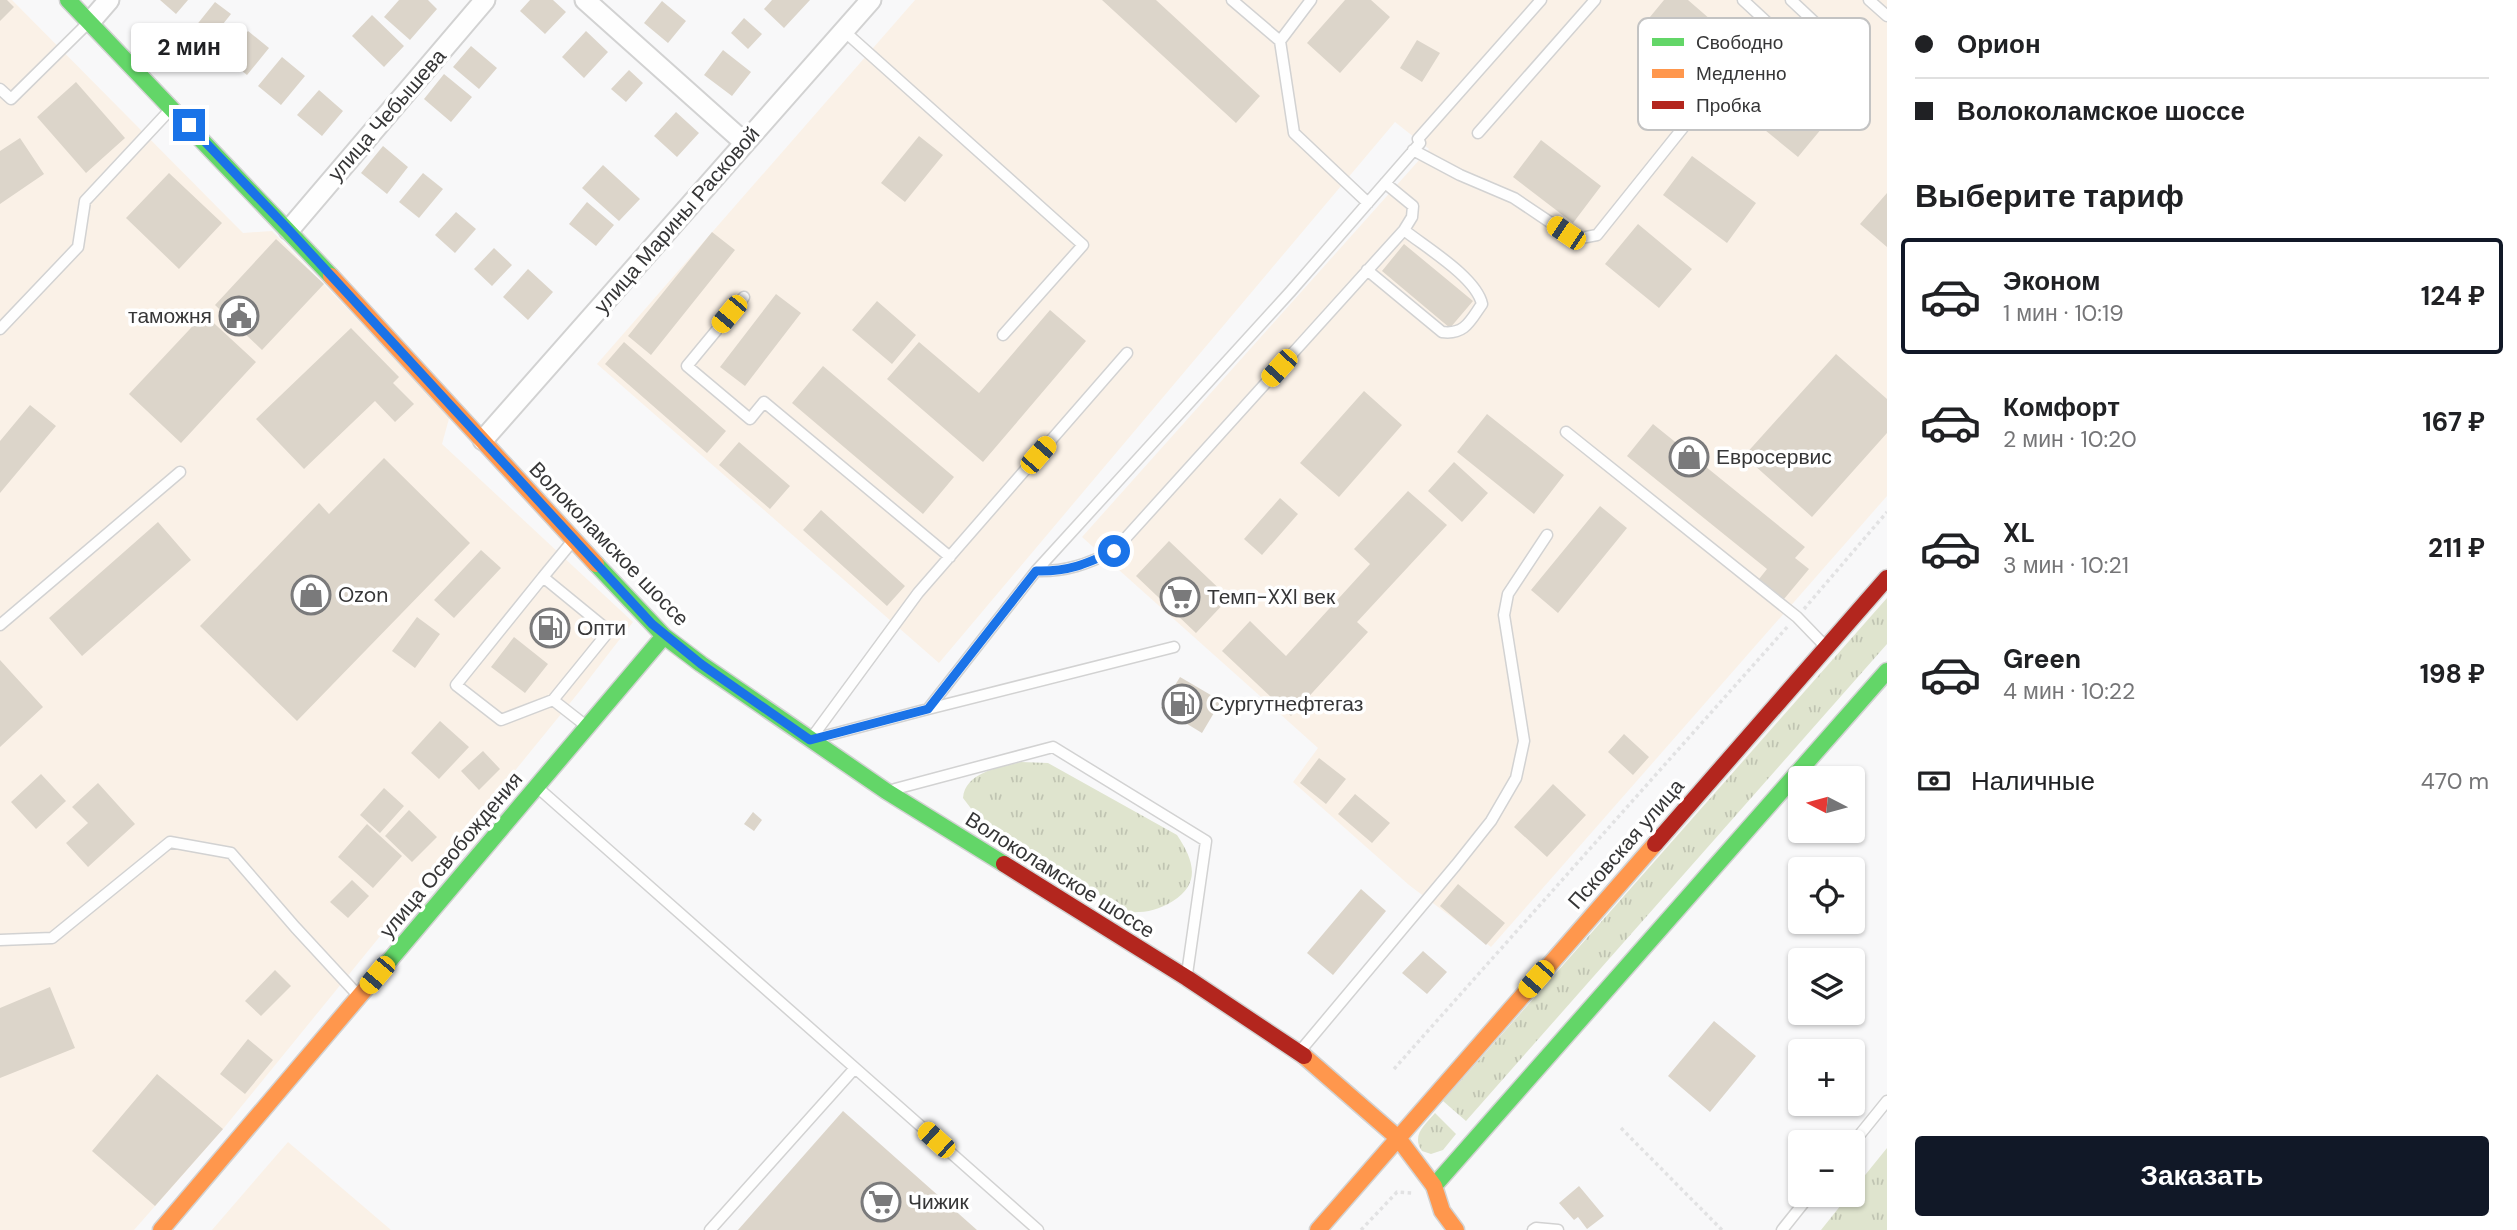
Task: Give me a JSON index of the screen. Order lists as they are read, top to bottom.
{
  "streets": {
    "main road": ["Волоколамское шоссе", "Псковская улица", "улица Освобождения"],
    "street": ["улица Чебышева", "улица Марины Расковой"]
  },
  "crossings": [
    ["улица Чебышева", "Волоколамское шоссе"],
    ["улица Марины Расковой", "Волоколамское шоссе"],
    ["Волоколамское шоссе", "Псковская улица"],
    ["Волоколамское шоссе", "улица Освобождения"]
  ],
  "places": {
    "public building": ["таможня"],
    "shop": ["Евросервис", "Ozon"],
    "supermarket": ["Темп-XXI век", "Чижик"],
    "fuel station": ["Опти", "Сургутнефтегаз"]
  },
  "legend": ["Свободно", "Медленно", "Пробка"],
  "north": "left",
  "page": {
    "banner": ["Орион", "Волоколамское шоссе"],
    "bubble": "2 мин",
    "heading": "Выберите тариф",
    "list": [
      {
        "name": "Эконом",
        "note": "1 мин · 10:19",
        "value": "124 ₽"
      },
      {
        "name": "Комфорт",
        "note": "2 мин · 10:20",
        "value": "167 ₽"
      },
      {
        "name": "XL",
        "note": "3 мин · 10:21",
        "value": "211 ₽"
      },
      {
        "name": "Green",
        "note": "4 мин · 10:22",
        "value": "198 ₽"
      }
    ],
    "pay": ["Наличные", "470 m"],
    "map_buttons": ["+", "−"],
    "buttons": "Заказать"
  }
}
